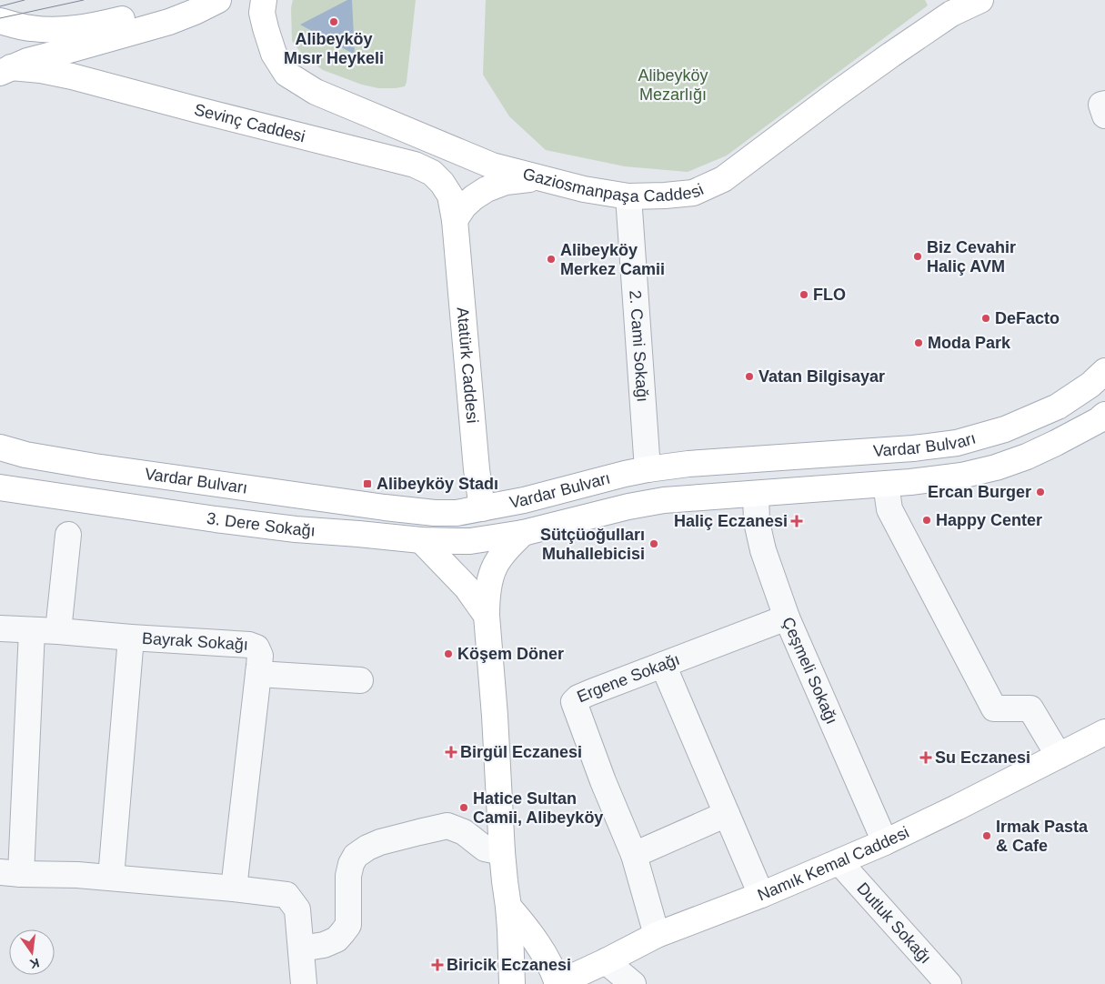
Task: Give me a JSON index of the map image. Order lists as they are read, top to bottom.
{
  "streets": {
    "main road": [
      "Sevinç Caddesi",
      "Gaziosmanpaşa Caddesi",
      "Atatürk Caddesi",
      "Vardar Bulvarı",
      "3. Dere Sokağı",
      "Namık Kemal Caddesi"
    ],
    "street": [
      "2. Cami Sokağı",
      "Bayrak Sokağı",
      "Çeşmeli Sokağı",
      "Ergene Sokağı",
      "Dutluk Sokağı"
    ]
  },
  "crossings": [
    ["Sevinç Caddesi", "Atatürk Caddesi"],
    ["Gaziosmanpaşa Caddesi", "2. Cami Sokağı"],
    ["2. Cami Sokağı", "Vardar Bulvarı"],
    ["Atatürk Caddesi", "Vardar Bulvarı"],
    ["Vardar Bulvarı", "3. Dere Sokağı"],
    ["Vardar Bulvarı", "Çeşmeli Sokağı"],
    ["Çeşmeli Sokağı", "Ergene Sokağı"],
    ["Çeşmeli Sokağı", "Namık Kemal Caddesi"],
    ["Ergene Sokağı", "Namık Kemal Caddesi"],
    ["Namık Kemal Caddesi", "Dutluk Sokağı"]
  ],
  "parks": ["Alibeyköy Mezarlığı"],
  "places": {
    "other": [
      "Alibeyköy Mısır Heykeli",
      "Biz Cevahir Haliç AVM",
      "Alibeyköy Merkez Camii",
      "FLO",
      "DeFacto",
      "Moda Park",
      "Vatan Bilgisayar",
      "Ercan Burger",
      "Happy Center",
      "Sütçüoğulları Muhallebicisi",
      "Köşem Döner",
      "Hatice Sultan Camii, Alibeyköy",
      "Irmak Pasta & Cafe"
    ],
    "transit": ["Alibeyköy Stadı"],
    "health": [
      "Haliç Eczanesi",
      "Birgül Eczanesi",
      "Su Eczanesi",
      "Biricik Eczanesi"
    ]
  },
  "north": "bottom"
}
